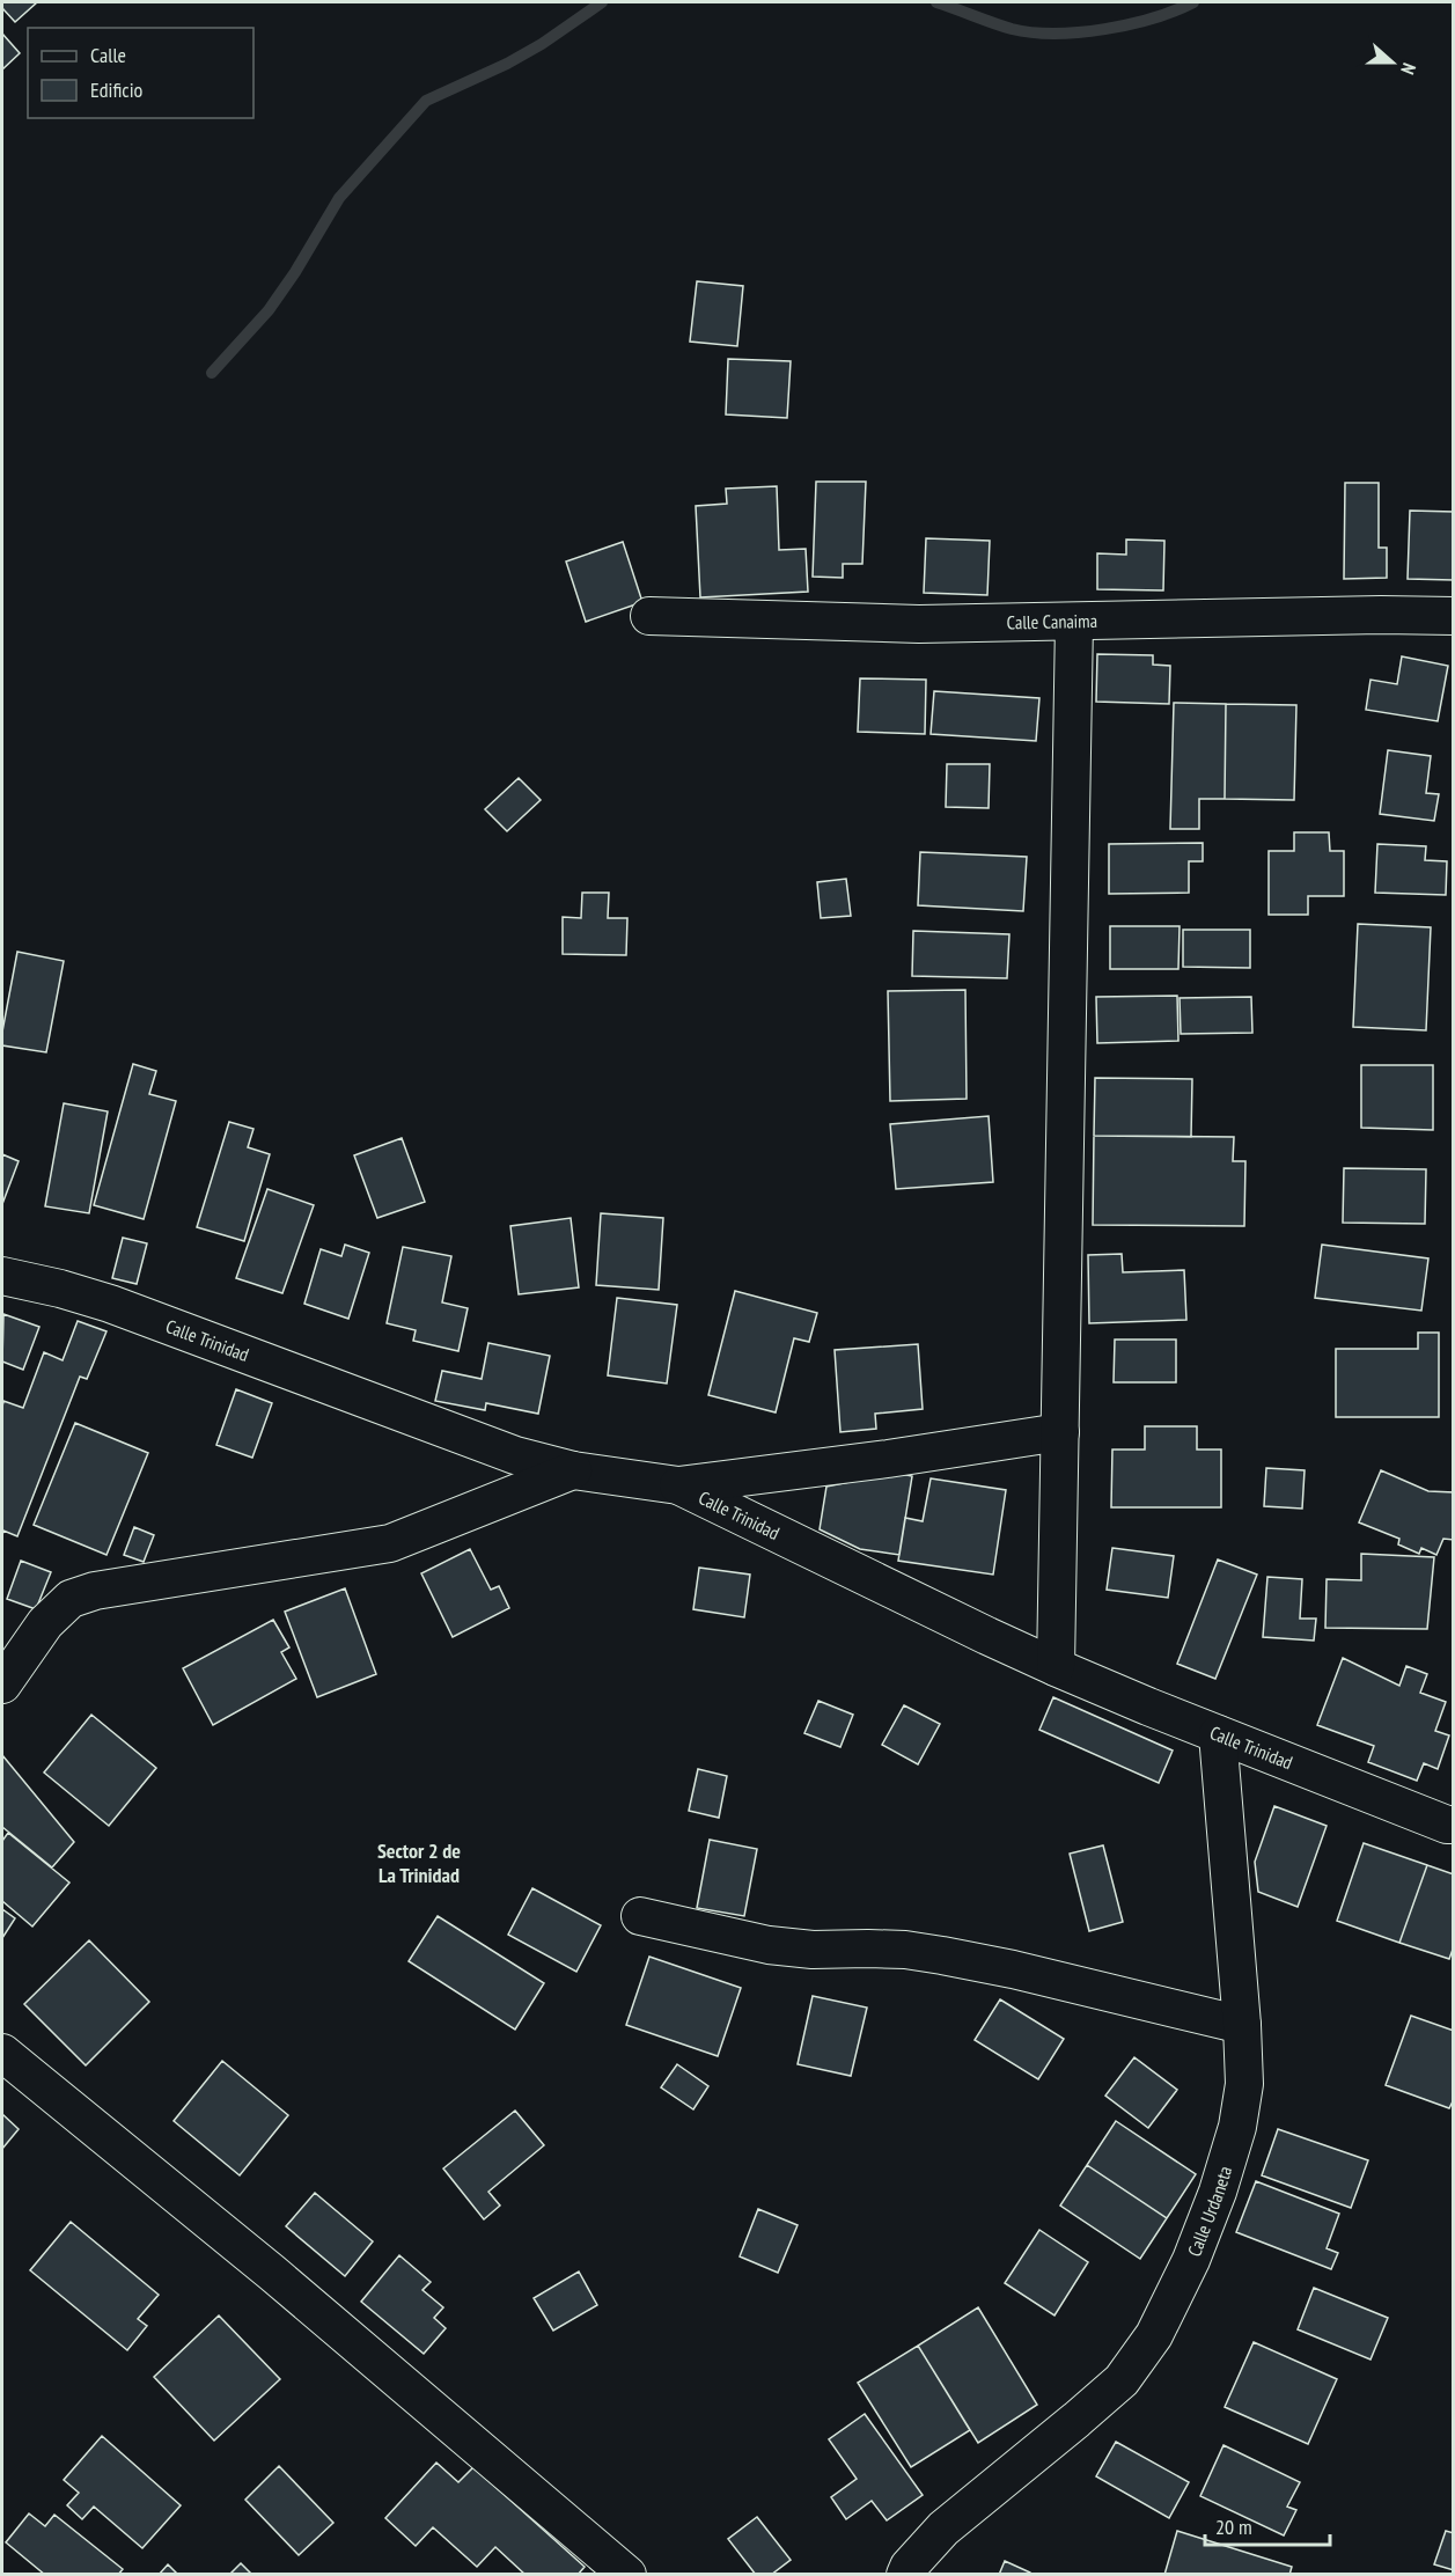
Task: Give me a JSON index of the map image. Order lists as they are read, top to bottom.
{
  "streets": {
    "street": ["Calle Canaima", "Calle Trinidad", "Calle Urdaneta"]
  },
  "crossings": [
    ["Calle Trinidad", "Calle Urdaneta"]
  ],
  "districts": ["Sector 2 de La Trinidad"],
  "legend": ["Calle", "Edificio"],
  "scale_bar": "20 m",
  "north": "right"
}
